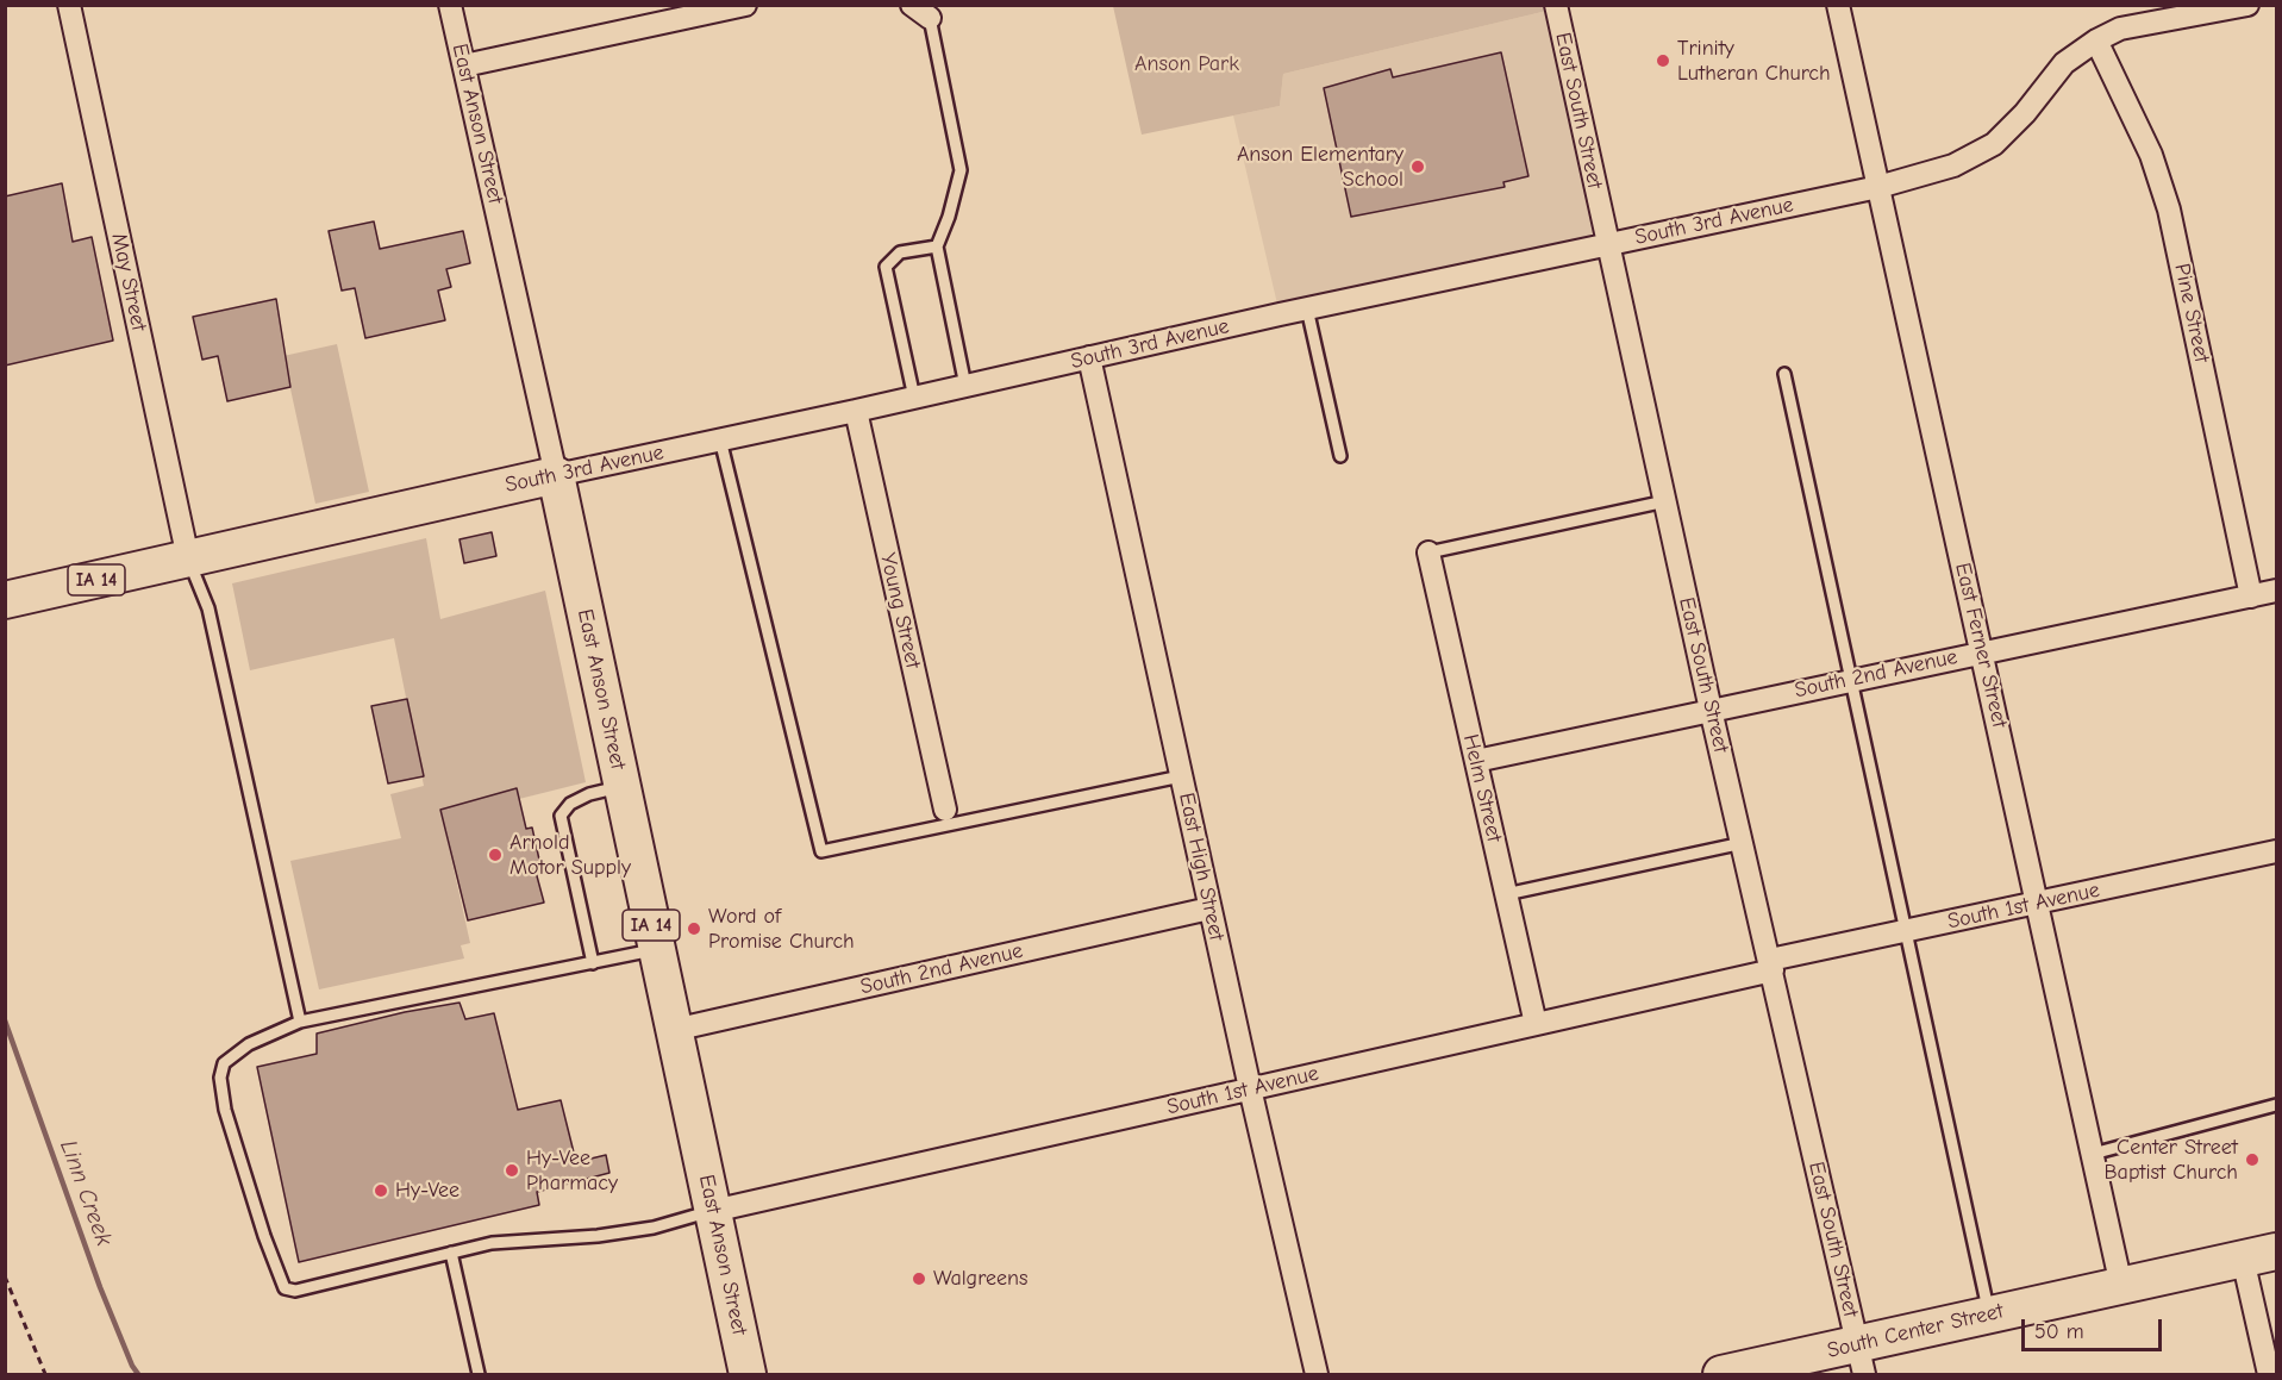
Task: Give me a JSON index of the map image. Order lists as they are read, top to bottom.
{
  "streets": {
    "main road": [
      "East Anson Street",
      "South 3rd Avenue",
      "IA 14",
      "South Center Street"
    ],
    "street": [
      "East South Street",
      "May Street",
      "Pine Street",
      "Young Street",
      "East Ferner Street",
      "South 2nd Avenue",
      "Helm Street",
      "East High Street",
      "South 1st Avenue"
    ]
  },
  "crossings": [
    ["East South Street", "South 3rd Avenue"],
    ["East South Street", "South 2nd Avenue"],
    ["East South Street", "South 1st Avenue"],
    ["East South Street", "South Center Street"],
    ["East Anson Street", "South 3rd Avenue"],
    ["East Anson Street", "South 2nd Avenue"],
    ["East Anson Street", "South 1st Avenue"],
    ["South 3rd Avenue", "May Street"],
    ["South 3rd Avenue", "Pine Street"],
    ["South 3rd Avenue", "Young Street"],
    ["South 3rd Avenue", "East Ferner Street"],
    ["South 3rd Avenue", "East High Street"],
    ["Pine Street", "South 2nd Avenue"],
    ["East Ferner Street", "South 2nd Avenue"],
    ["East Ferner Street", "South 1st Avenue"],
    ["East Ferner Street", "South Center Street"],
    ["South 2nd Avenue", "Helm Street"],
    ["South 2nd Avenue", "East High Street"],
    ["Helm Street", "South 1st Avenue"],
    ["East High Street", "South 1st Avenue"]
  ],
  "water": ["Linn Creek"],
  "parks": ["Anson Park"],
  "places": [
    "Trinity Lutheran Church",
    "Anson Elementary School",
    "Arnold Motor Supply",
    "Word of Promise Church",
    "Center Street Baptist Church",
    "Hy-Vee Pharmacy",
    "Hy-Vee",
    "Walgreens"
  ],
  "scale_bar": "50 m"
}
